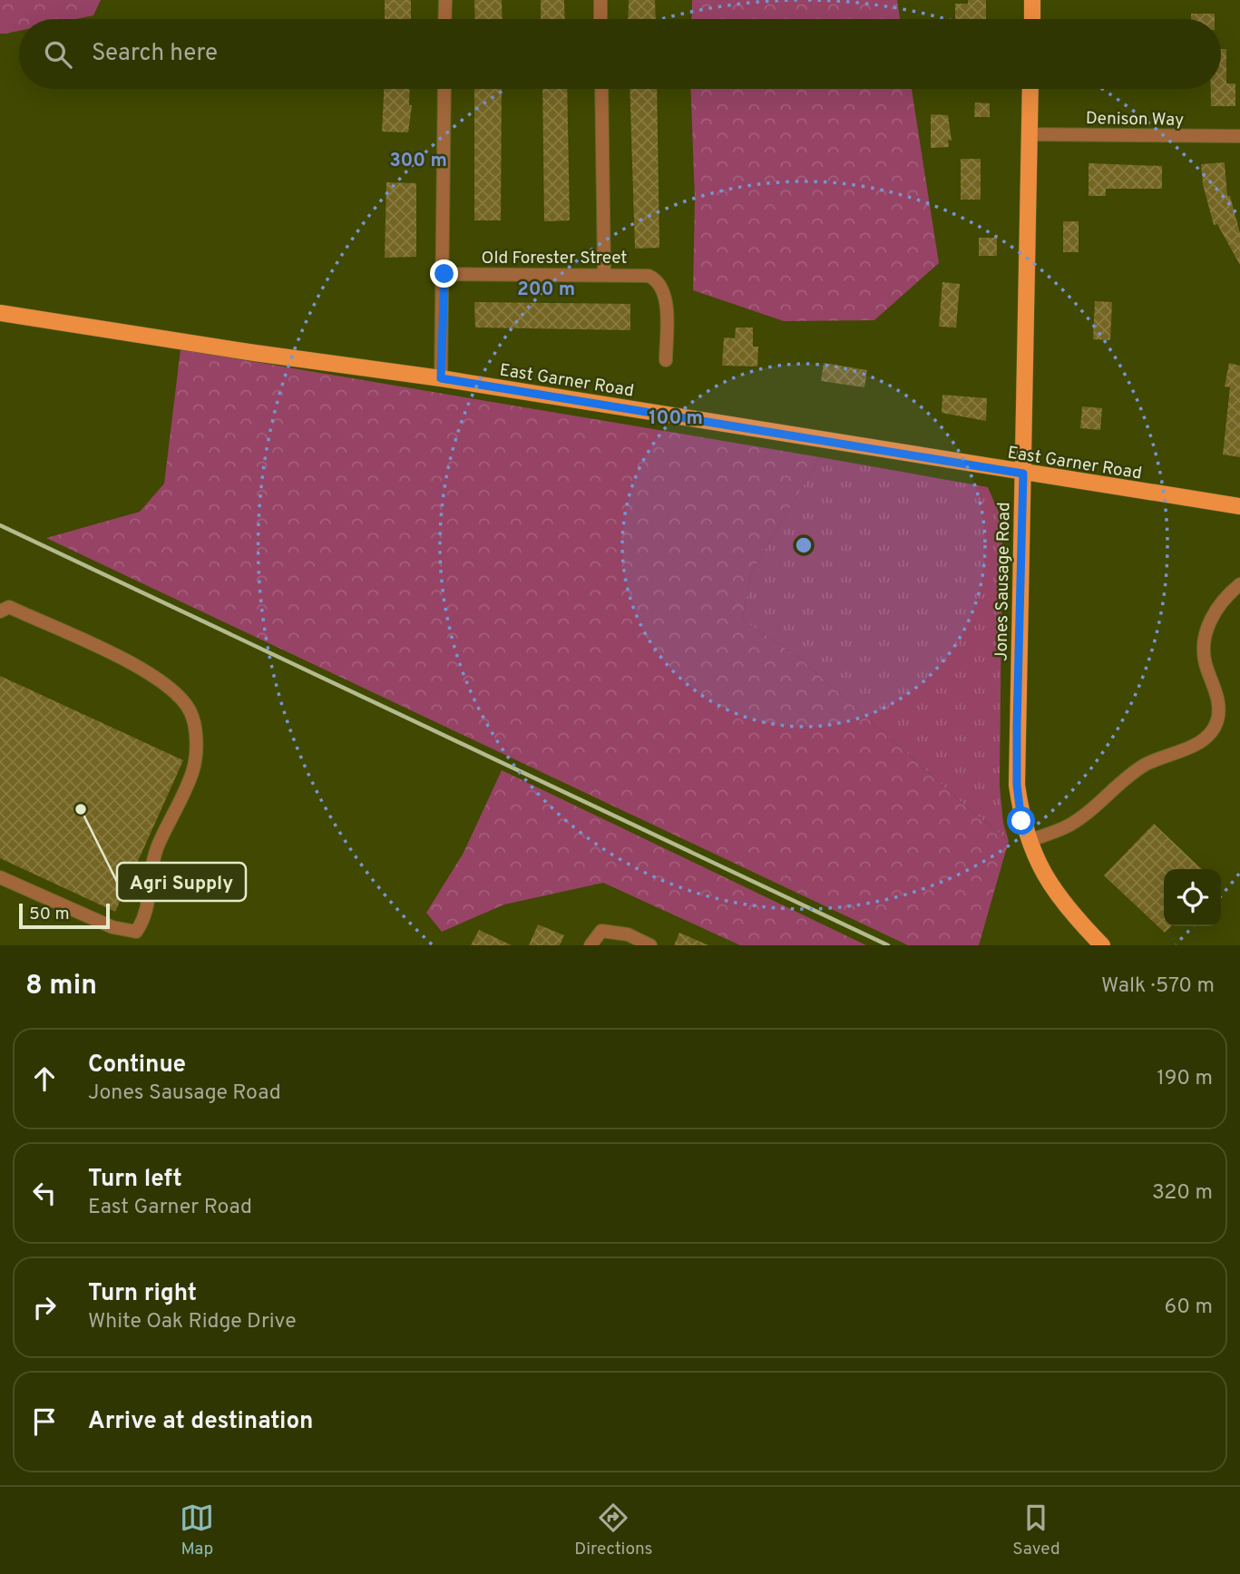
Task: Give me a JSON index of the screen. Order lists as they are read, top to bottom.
{
  "streets": {
    "main road": ["East Garner Road", "Jones Sausage Road"],
    "street": ["Denison Way", "Old Forester Street"]
  },
  "crossings": [
    ["Denison Way", "Jones Sausage Road"],
    ["East Garner Road", "Jones Sausage Road"]
  ],
  "places": ["Agri Supply"],
  "scale_bar": "50 m",
  "page": {
    "search": "Search here",
    "scale": "50 m",
    "heading": ["8 min", "Walk · 570 m"],
    "list": [
      ["Continue", "Jones Sausage Road", "190 m"],
      ["Turn left", "East Garner Road", "320 m"],
      ["Turn right", "White Oak Ridge Drive", "60 m"],
      "Arrive at destination"
    ],
    "nav": ["Map", "Directions", "Saved"]
  },
  "rings": ["300 m", "200 m", "100 m"]
}
